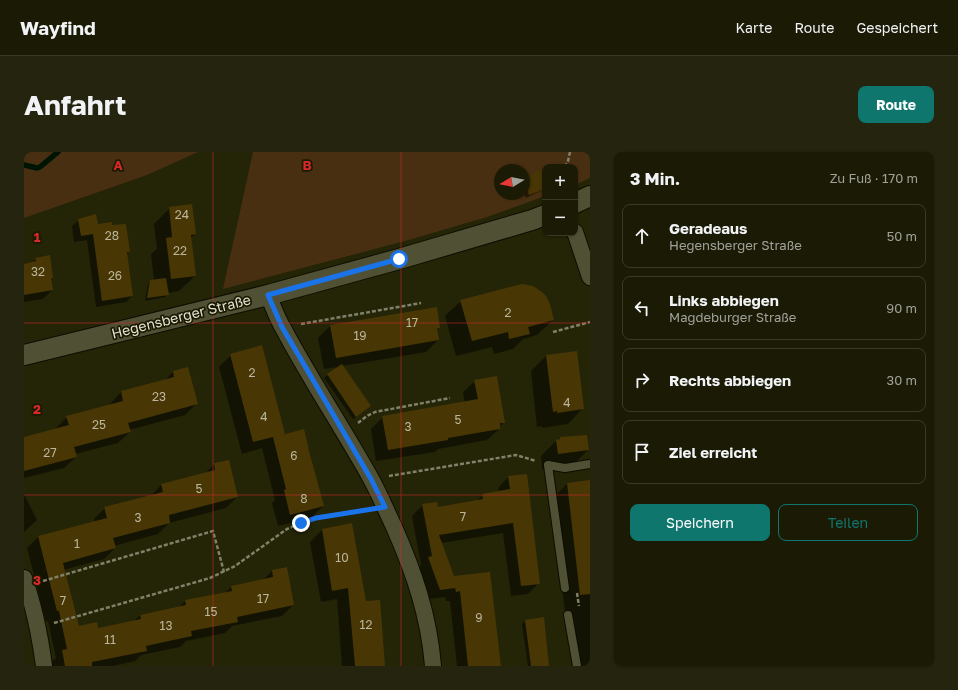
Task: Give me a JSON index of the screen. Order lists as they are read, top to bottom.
{
  "streets": {
    "street": ["Hegensberger Straße"]
  },
  "house_numbers": [
    "24",
    "28",
    "22",
    "32",
    "26",
    "2",
    "17",
    "19",
    "2",
    "23",
    "4",
    "4",
    "5",
    "25",
    "3",
    "27",
    "6",
    "5",
    "8",
    "7",
    "3",
    "1",
    "10",
    "17",
    "7",
    "15",
    "9",
    "12",
    "13",
    "11"
  ],
  "north": "left",
  "page": {
    "header": "Wayfind",
    "nav": ["Karte", "Route", "Gespeichert"],
    "buttons": [
      "Route",
      ["Speichern", "Teilen"]
    ],
    "title": "Anfahrt",
    "heading": ["3 Min.", "Zu Fuß · 170 m"],
    "map_buttons": ["+", "−"],
    "list": [
      ["Geradeaus", "Hegensberger Straße", "50 m"],
      ["Links abbiegen", "Magdeburger Straße", "90 m"],
      ["Rechts abbiegen", "30 m"],
      "Ziel erreicht"
    ]
  },
  "grid": {
    "columns": ["A", "B"],
    "rows": ["1", "2", "3"]
  }
}
